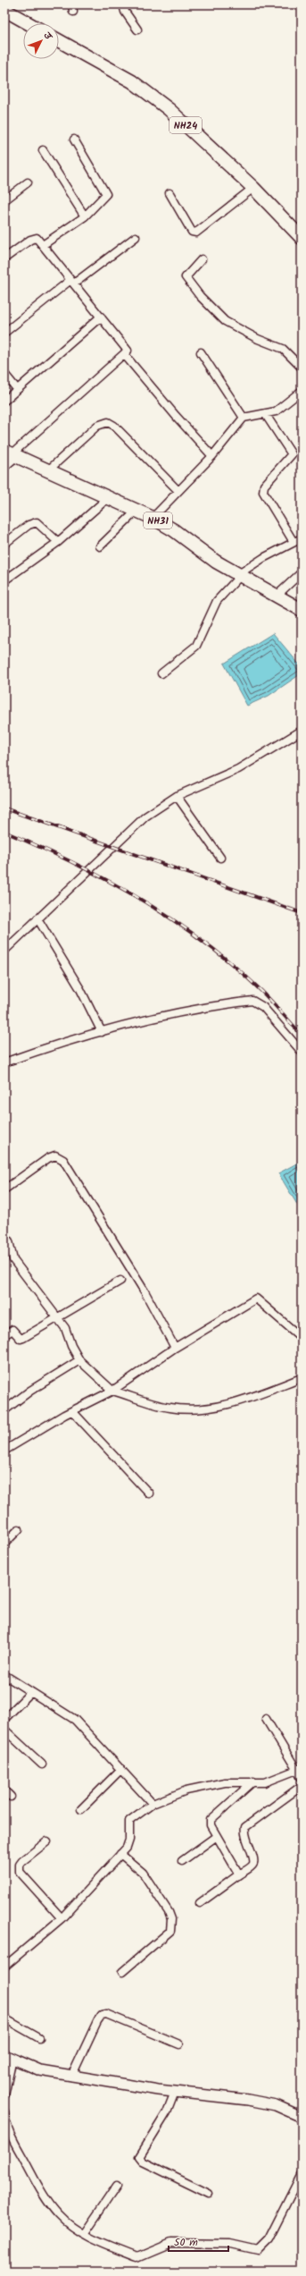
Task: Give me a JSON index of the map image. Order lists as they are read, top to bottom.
{
  "streets": {
    "highway": ["NH24", "NH31"]
  },
  "scale_bar": "50 m",
  "north": "top right"
}
